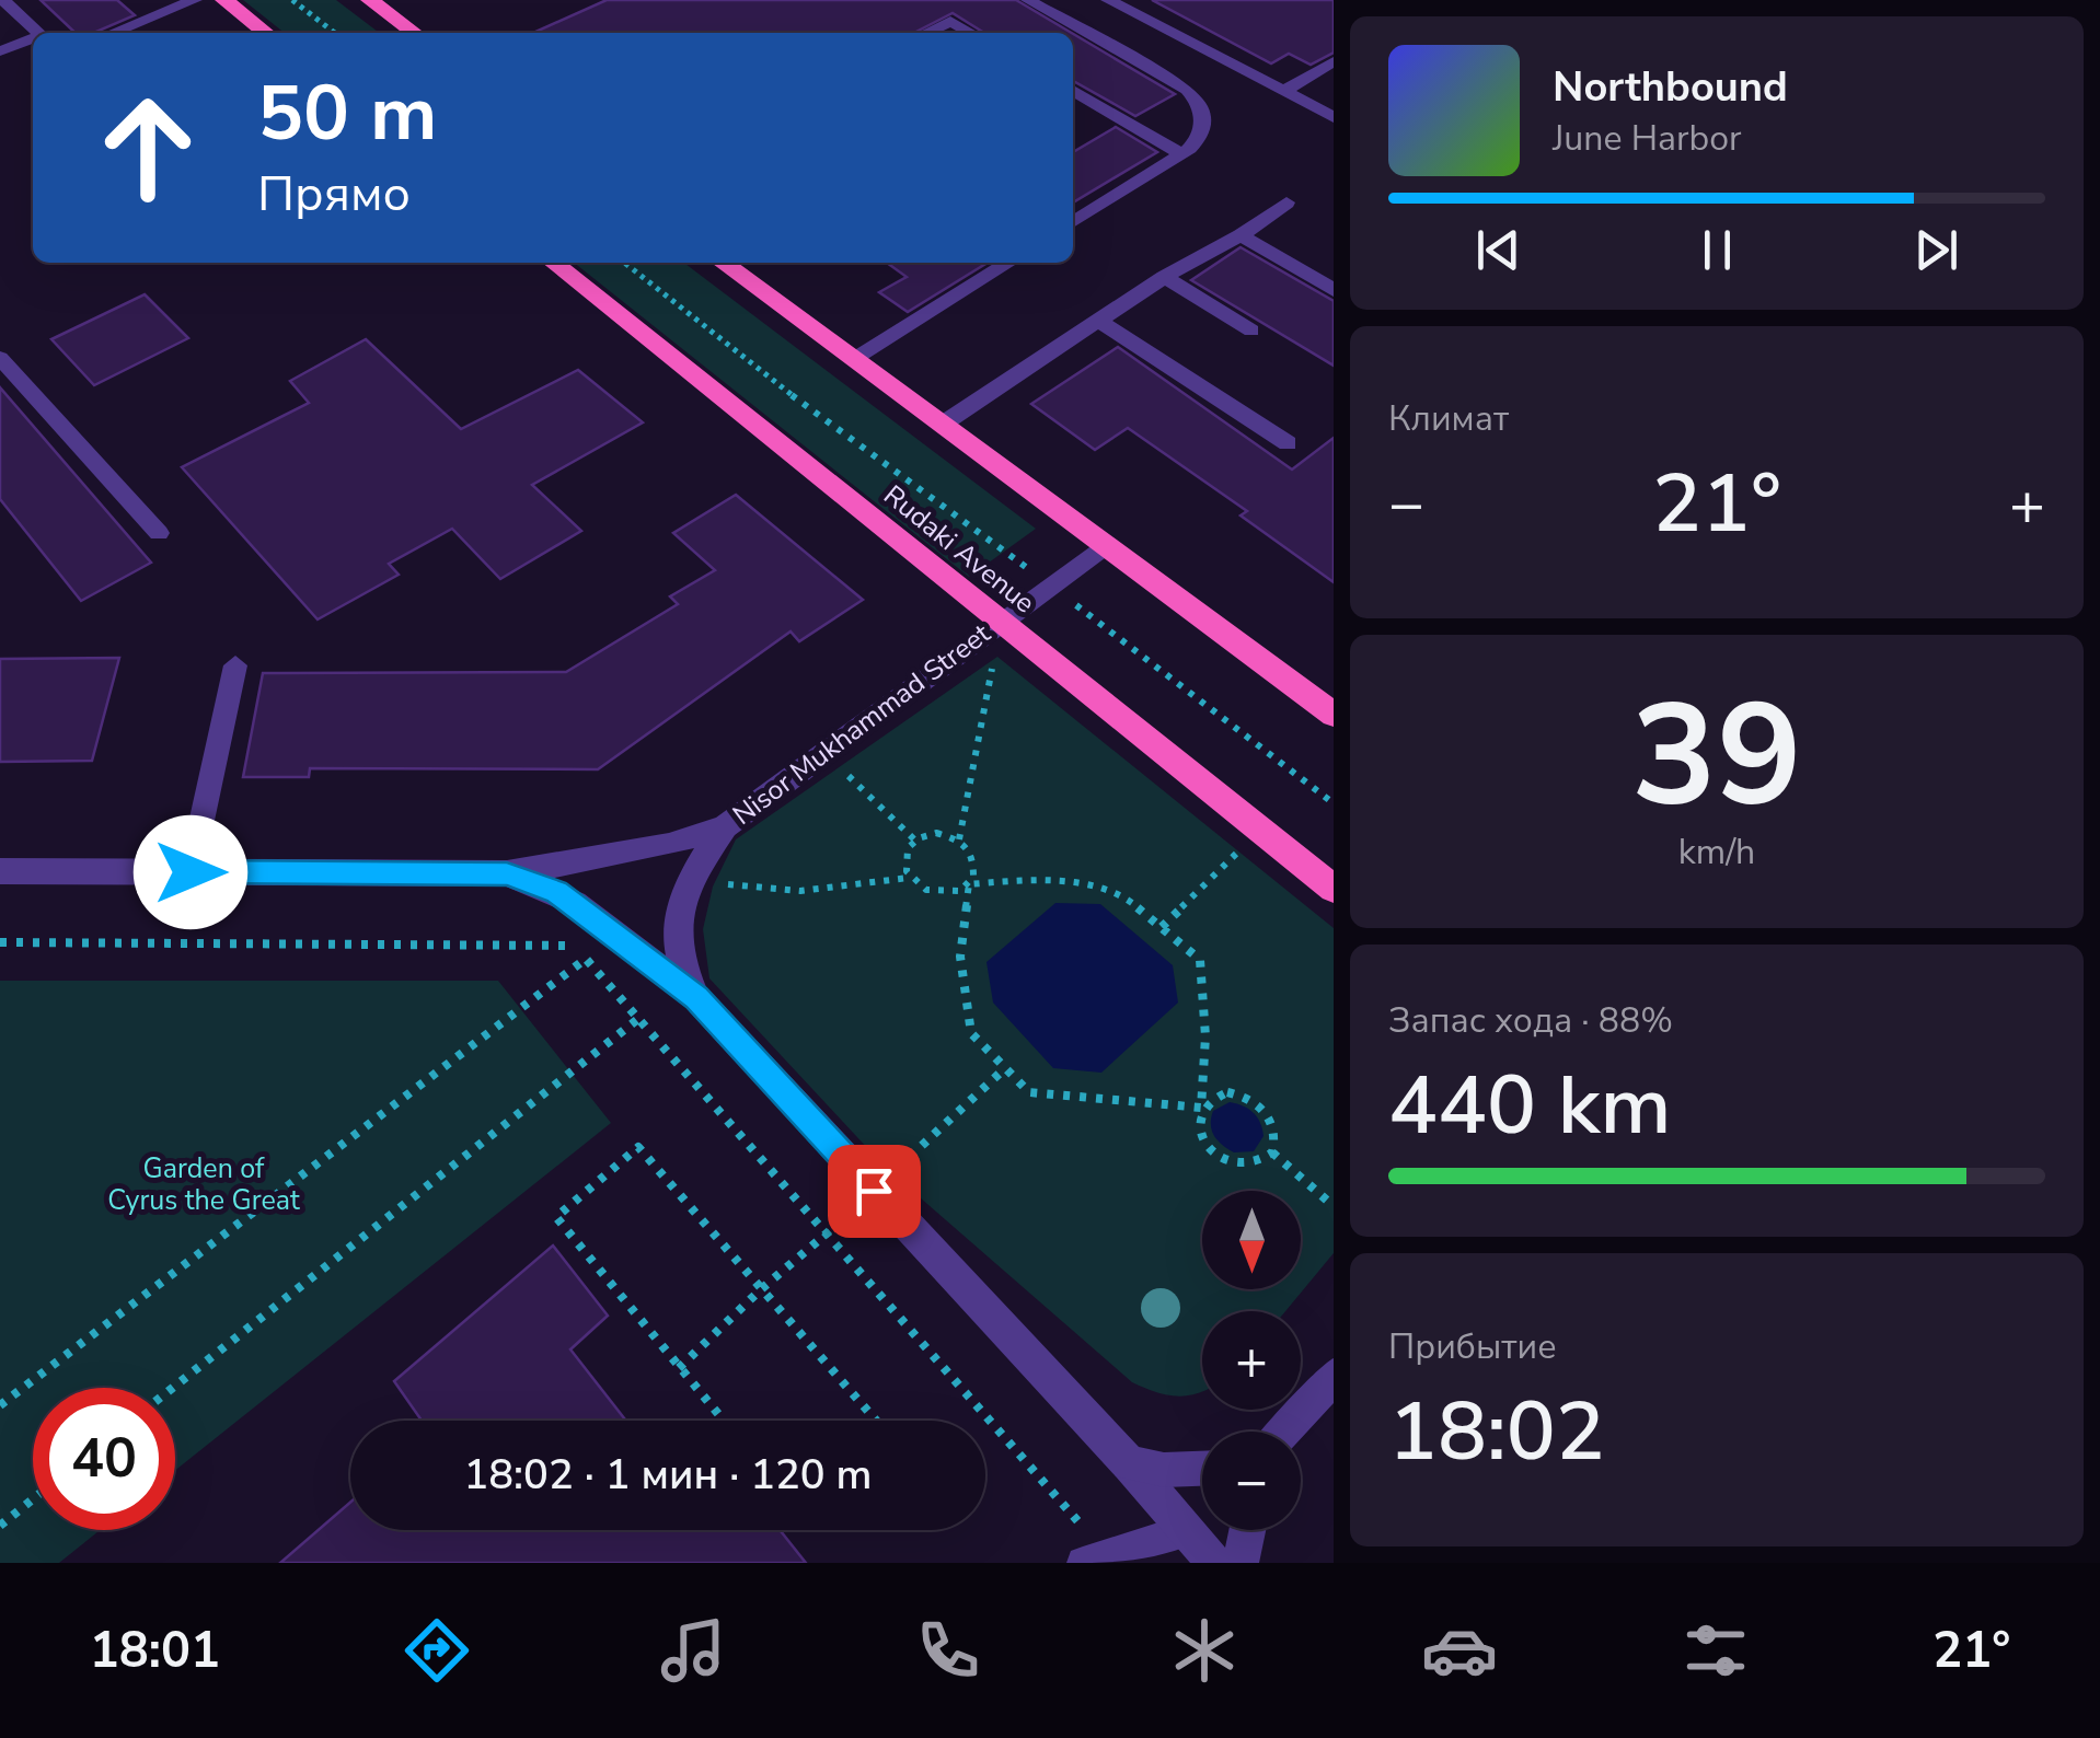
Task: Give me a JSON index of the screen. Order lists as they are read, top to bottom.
{
  "streets": {
    "highway": ["Rudaki Avenue"],
    "street": ["Nisor Mukhammad Street"]
  },
  "crossings": [
    ["Rudaki Avenue", "Nisor Mukhammad Street"]
  ],
  "parks": ["Garden of Cyrus the Great"],
  "north": "bottom",
  "page": {
    "turn": ["50 m", "Прямо"],
    "song": ["Northbound", "June Harbor"],
    "tile": [
      "Климат",
      ["39", "km/h"],
      ["Запас хода · 88%", "440 km"],
      ["Прибытие", "18:02"]
    ],
    "heat": ["−", "21°", "+"],
    "map_buttons": ["+", "−"],
    "limit": "40",
    "trip": "18:02 · 1 мин · 120 m",
    "tabs": ["18:01", "21°"]
  }
}
